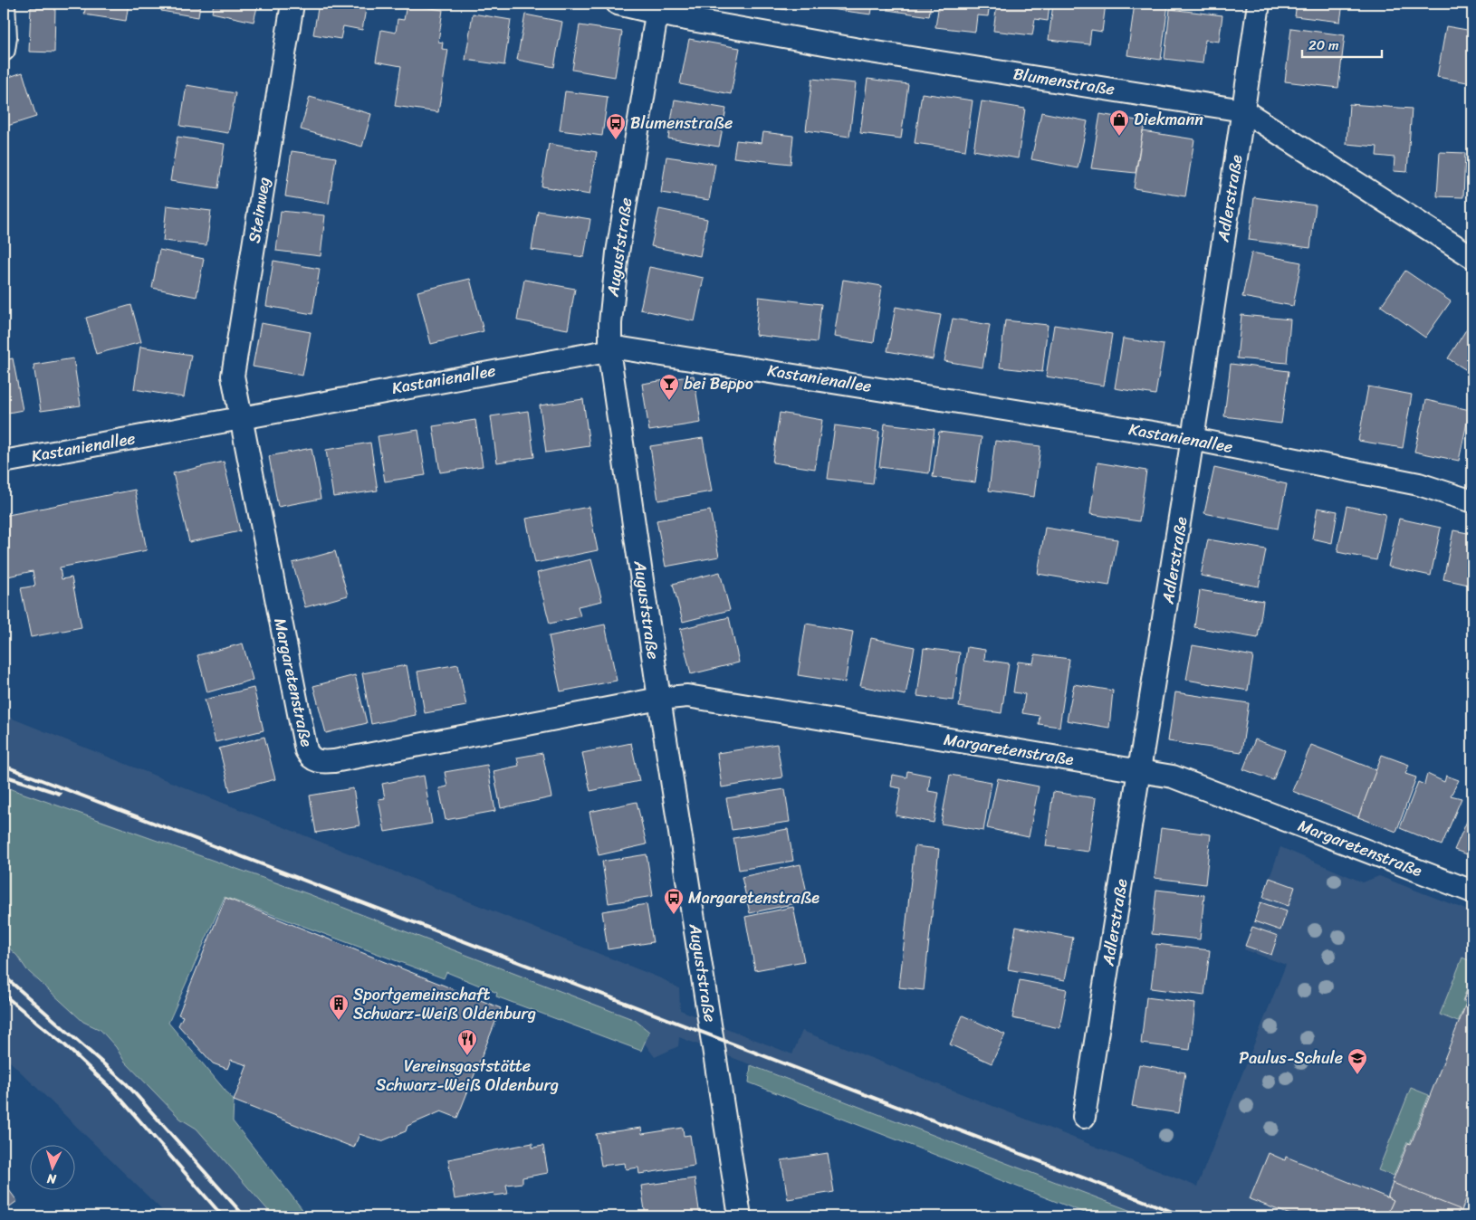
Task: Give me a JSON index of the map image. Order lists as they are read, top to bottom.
{
  "streets": {
    "street": [
      "Blumenstraße",
      "Adlerstraße",
      "Steinweg",
      "Auguststraße",
      "Kastanienallee",
      "Margaretenstraße"
    ]
  },
  "crossings": [
    ["Blumenstraße", "Adlerstraße"],
    ["Blumenstraße", "Auguststraße"],
    ["Adlerstraße", "Kastanienallee"],
    ["Adlerstraße", "Margaretenstraße"],
    ["Steinweg", "Kastanienallee"],
    ["Steinweg", "Margaretenstraße"],
    ["Auguststraße", "Kastanienallee"],
    ["Auguststraße", "Margaretenstraße"],
    ["Kastanienallee", "Margaretenstraße"]
  ],
  "places": {
    "shop": ["Diekmann"],
    "bus stop": ["Blumenstraße", "Margaretenstraße"],
    "bar": ["bei Beppo"],
    "building": ["Sportgemeinschaft Schwarz-Weiß Oldenburg"],
    "restaurant": ["Vereinsgaststätte Schwarz-Weiß Oldenburg"],
    "school or university": ["Paulus-Schule"]
  },
  "scale_bar": "20 m",
  "north": "bottom"
}
